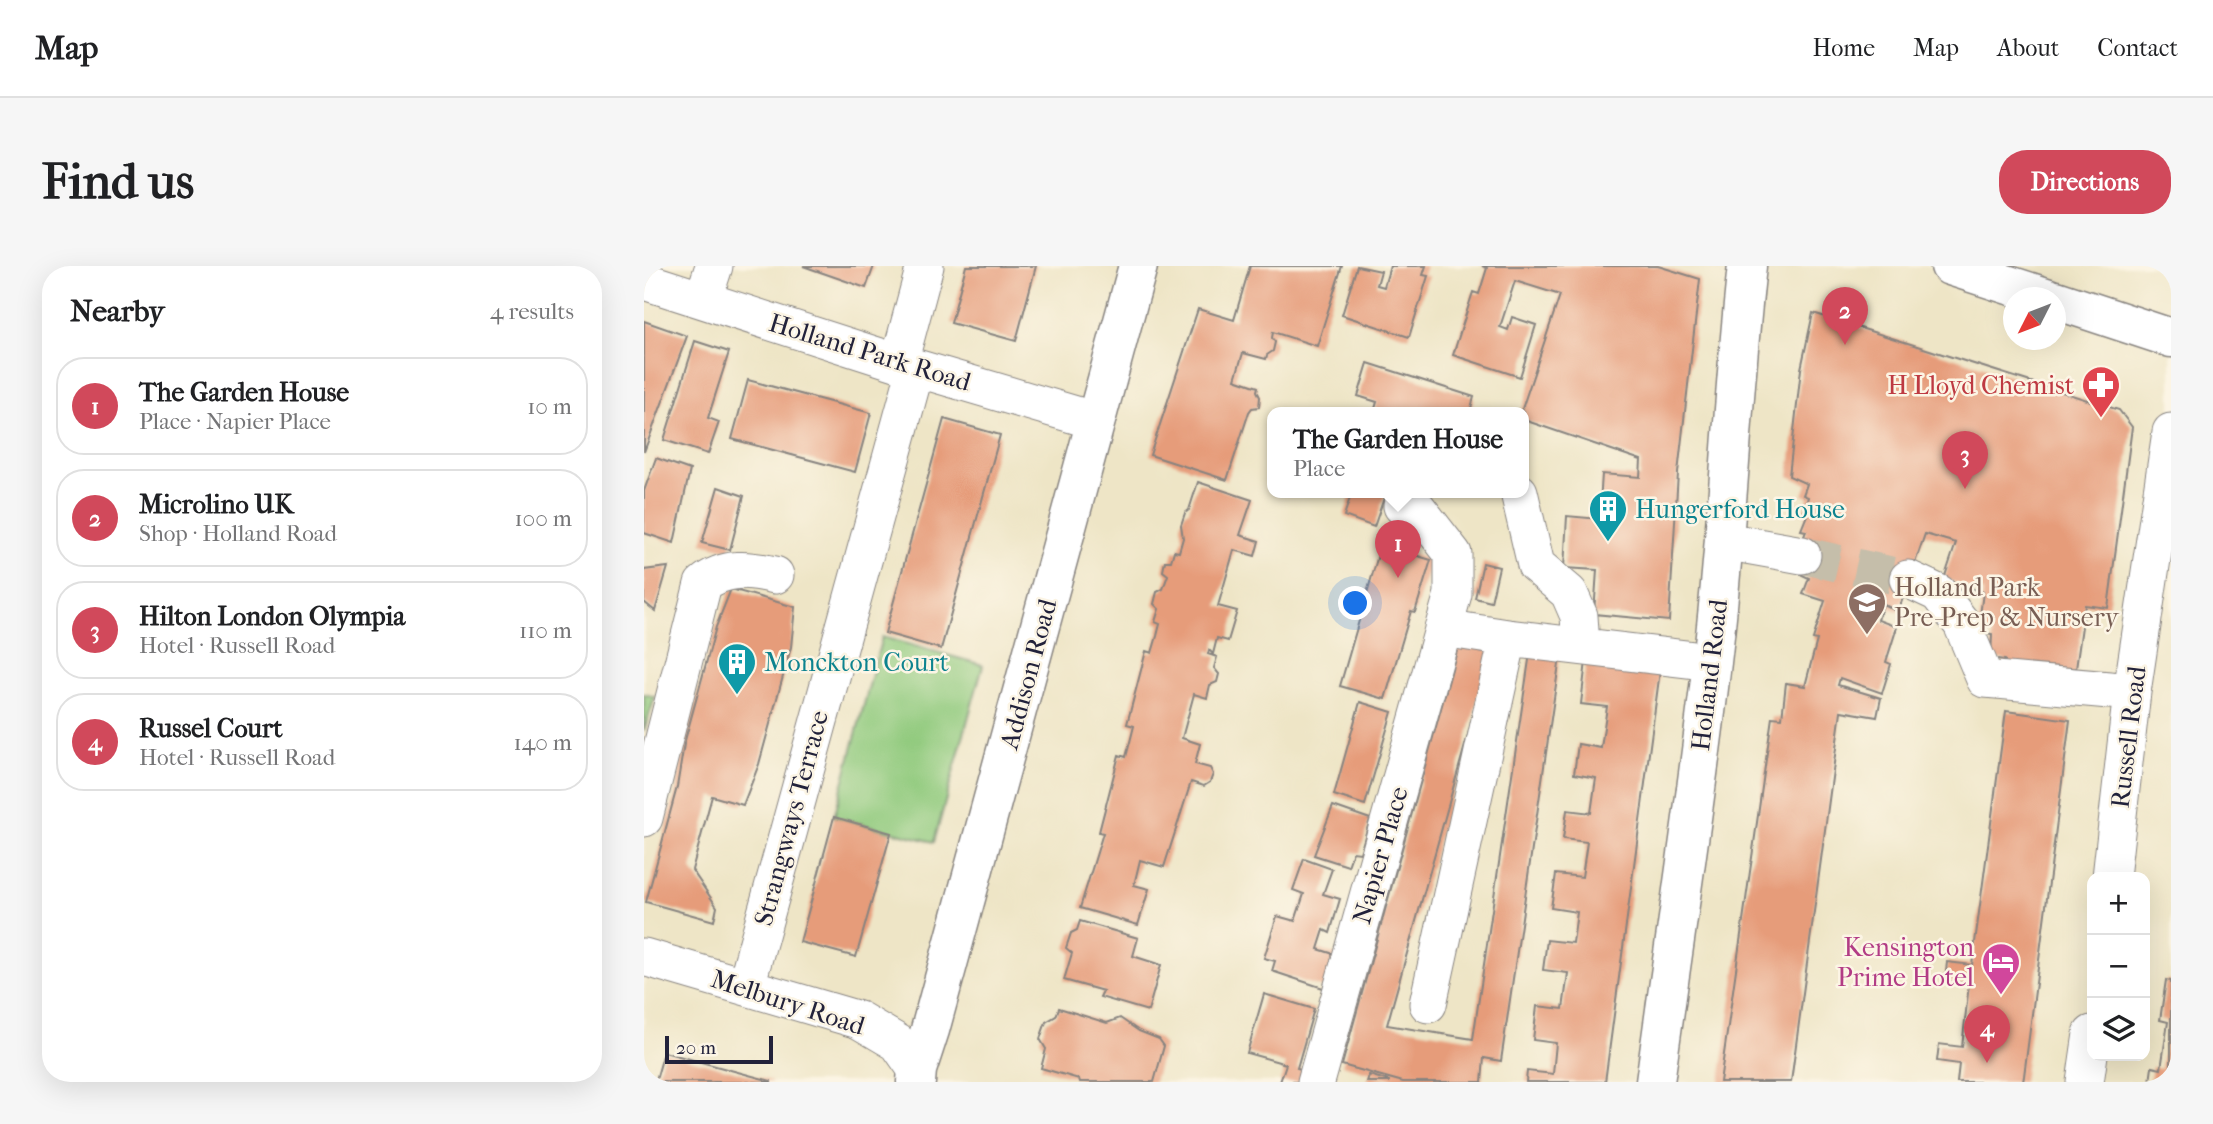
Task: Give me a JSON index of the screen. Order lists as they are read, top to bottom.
{
  "streets": {
    "main road": ["Addison Road", "Holland Road"],
    "street": [
      "Holland Park Road",
      "Russell Road",
      "Strangways Terrace",
      "Napier Place",
      "Melbury Road"
    ]
  },
  "crossings": [
    ["Holland Park Road", "Addison Road"],
    ["Holland Park Road", "Strangways Terrace"],
    ["Addison Road", "Melbury Road"],
    ["Strangways Terrace", "Melbury Road"]
  ],
  "places": {
    "pharmacy": ["H Lloyd Chemist"],
    "building": ["Hungerford House", "Monckton Court"],
    "school or university": ["Holland Park Pre-Prep & Nursery"],
    "hotel": ["Kensington Prime Hotel"]
  },
  "scale_bar": "20 m",
  "north": "bottom left",
  "page": {
    "header": "Map",
    "nav": [
      "Home",
      "Map",
      "About",
      "Contact"
    ],
    "buttons": "Directions",
    "title": "Find us",
    "heading": ["Nearby", "4 results"],
    "pins": [
      "2",
      "3",
      "1",
      "4"
    ],
    "list": [
      {
        "mark": "1",
        "name": "The Garden House",
        "note": "Place · Napier Place",
        "value": "10 m"
      },
      {
        "mark": "2",
        "name": "Microlino UK",
        "note": "Shop · Holland Road",
        "value": "100 m"
      },
      {
        "mark": "3",
        "name": "Hilton London Olympia",
        "note": "Hotel · Russell Road",
        "value": "110 m"
      },
      {
        "mark": "4",
        "name": "Russel Court",
        "note": "Hotel · Russell Road",
        "value": "140 m"
      }
    ],
    "popup": ["The Garden House", "Place"],
    "map_buttons": ["+", "−"],
    "scale": "20 m"
  }
}
